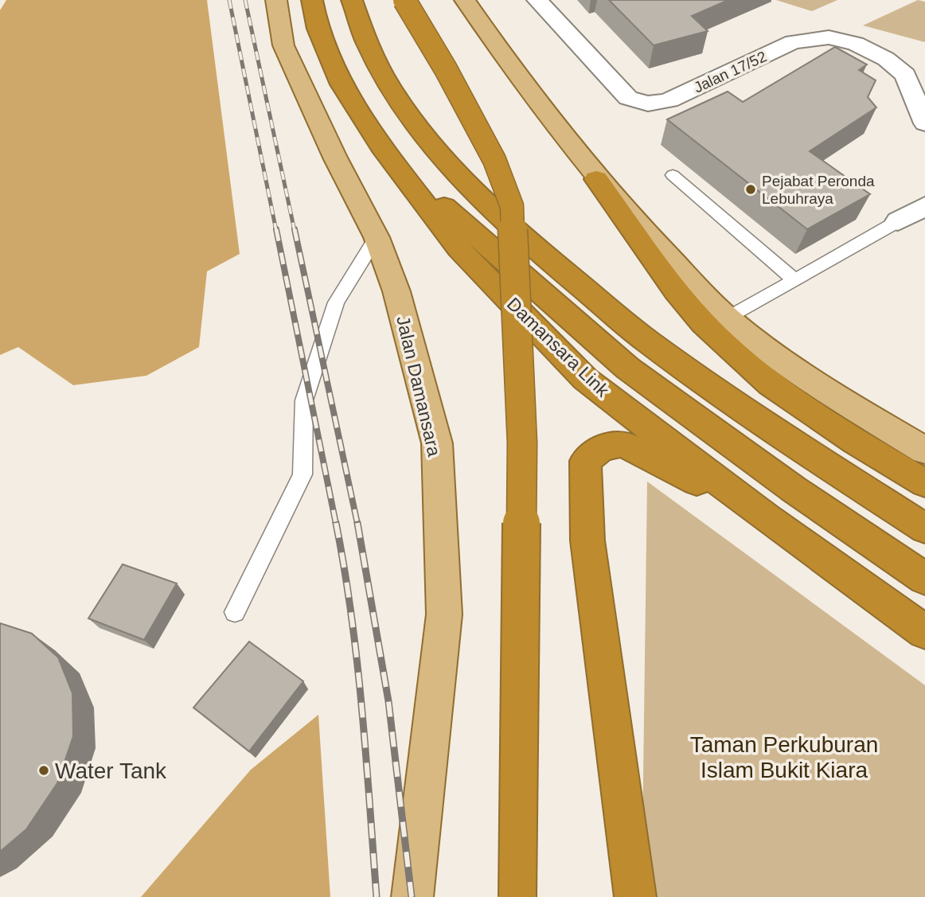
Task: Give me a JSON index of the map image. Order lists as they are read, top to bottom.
{
  "streets": {
    "highway": ["Damansara Link"],
    "main road": ["Jalan Damansara"],
    "street": ["Jalan 17/52"]
  },
  "parks": ["Taman Perkuburan Islam Bukit Kiara"],
  "places": ["Pejabat Peronda Lebuhraya", "Water Tank"]
}
